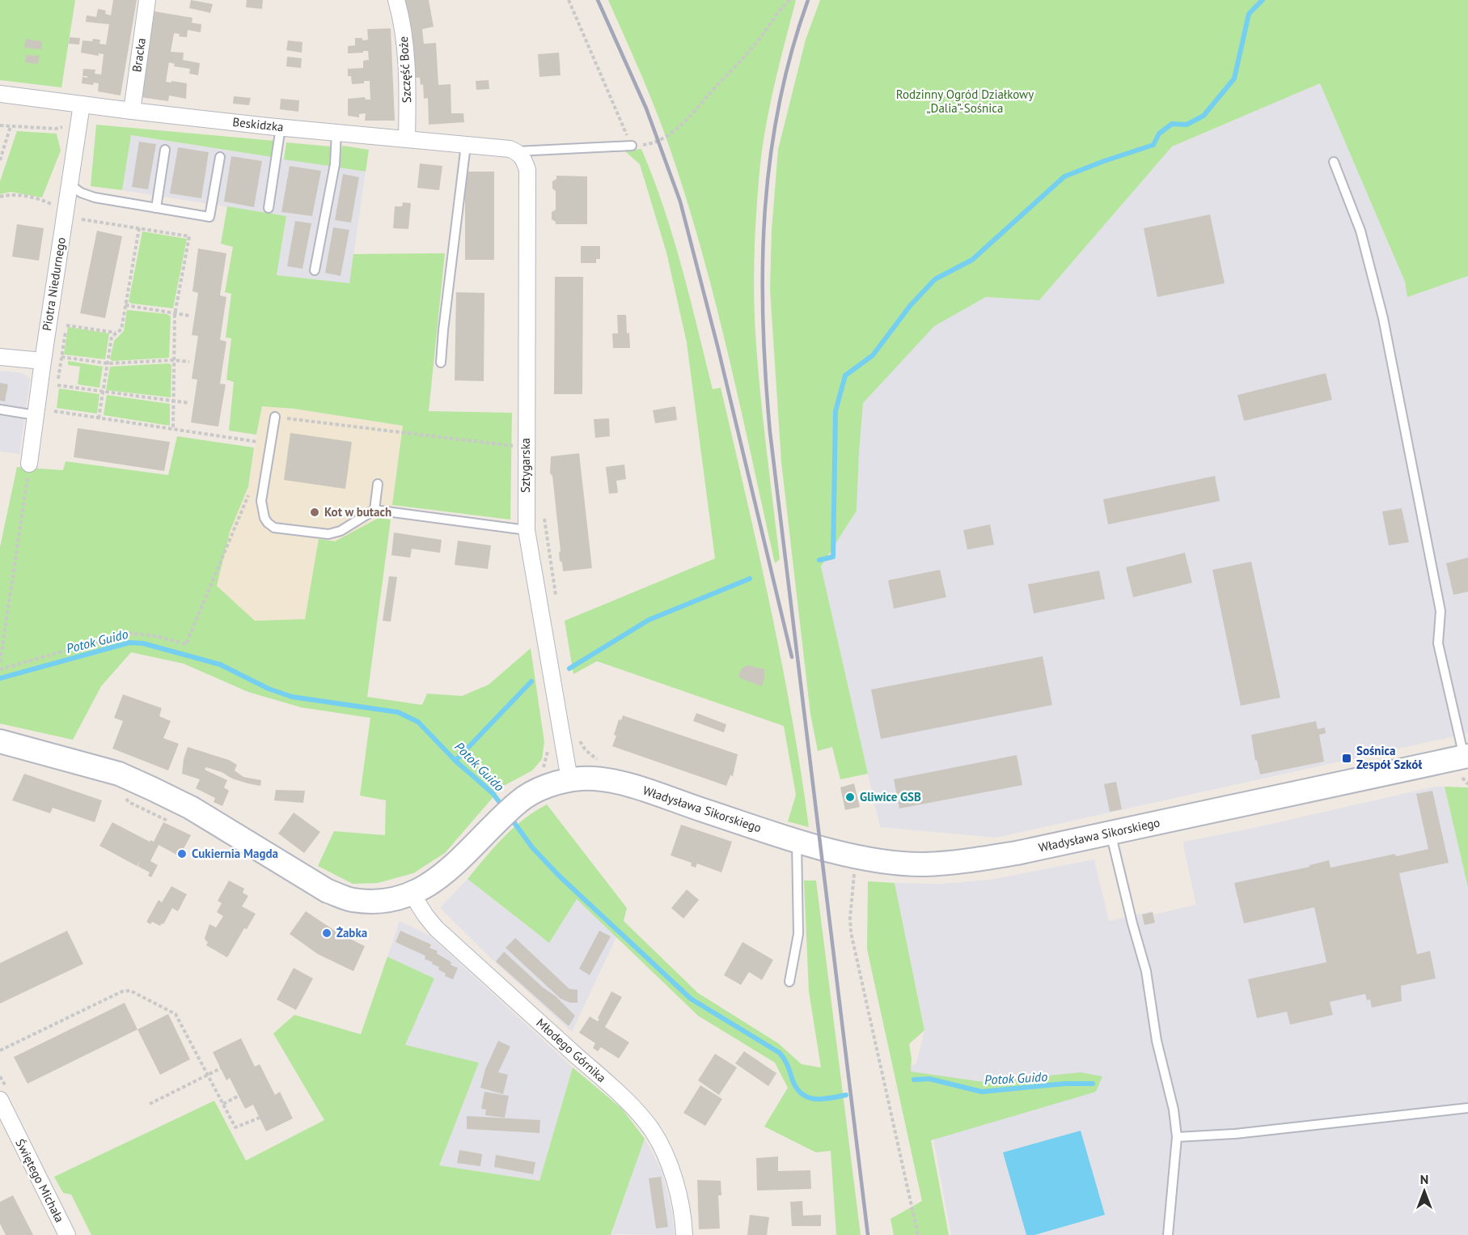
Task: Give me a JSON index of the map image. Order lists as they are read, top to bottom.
{
  "streets": {
    "street": [
      "Bracka",
      "Szczęść Boże",
      "Beskidzka",
      "Piotra Niedurnego",
      "Sztygarska",
      "Władysława Sikorskiego",
      "Młodego Górnika",
      "Świętego Michała"
    ]
  },
  "crossings": [
    ["Bracka", "Beskidzka"],
    ["Szczęść Boże", "Beskidzka"],
    ["Beskidzka", "Piotra Niedurnego"],
    ["Beskidzka", "Sztygarska"],
    ["Sztygarska", "Władysława Sikorskiego"],
    ["Władysława Sikorskiego", "Młodego Górnika"]
  ],
  "water": ["Potok Guido"],
  "parks": ["Rodzinny Ogród Działkowy „Dalia”-Sośnica"],
  "places": {
    "other": [
      "Kot w butach",
      "Gliwice GSB",
      "Cukiernia Magda",
      "Żabka"
    ],
    "transit": ["Sośnica Zespół Szkół"]
  },
  "north": "top"
}
